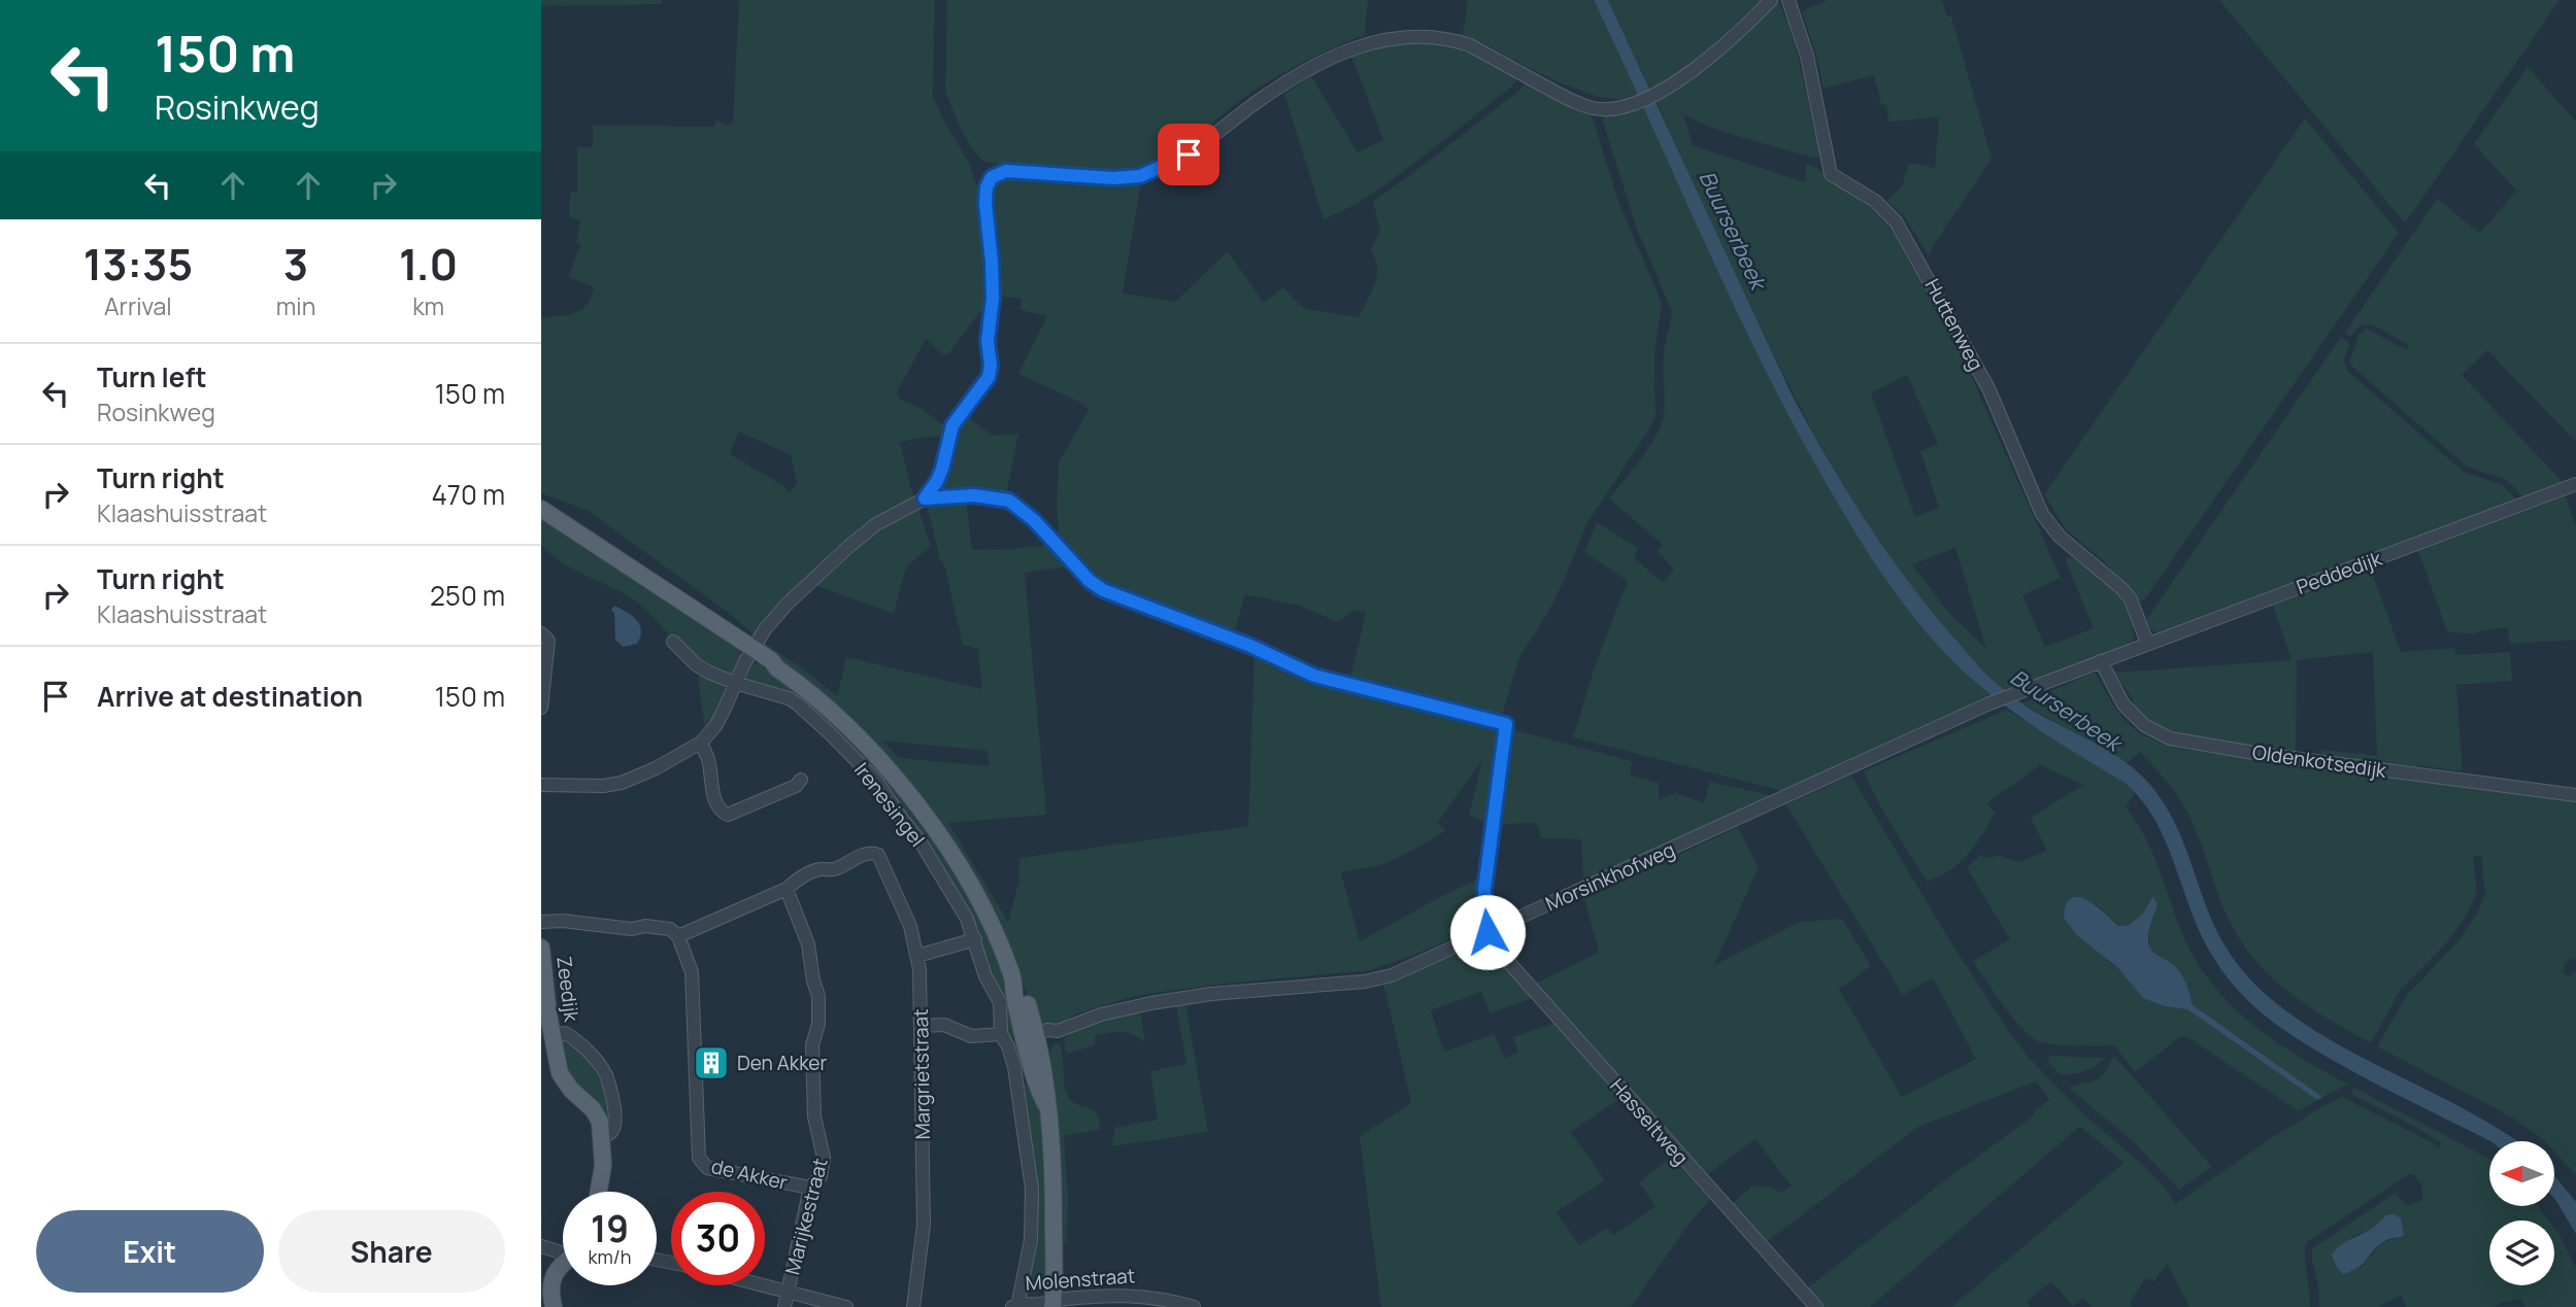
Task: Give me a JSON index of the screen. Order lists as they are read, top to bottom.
{
  "streets": {
    "main road": ["Zeedijk"],
    "street": [
      "Huttenweg",
      "Peddedijk",
      "Oldenkotsedijk",
      "Irenesingel",
      "Morsinkhofweg",
      "Margrietstraat",
      "Hasseltweg",
      "de Akker",
      "Marijkestraat",
      "Molenstraat"
    ]
  },
  "crossings": [
    ["Huttenweg", "Peddedijk"],
    ["Peddedijk", "Oldenkotsedijk"],
    ["Peddedijk", "Morsinkhofweg"],
    ["Oldenkotsedijk", "Morsinkhofweg"],
    ["Irenesingel", "Molenstraat"],
    ["Morsinkhofweg", "Hasseltweg"],
    ["Margrietstraat", "Marijkestraat"],
    ["de Akker", "Marijkestraat"]
  ],
  "water": ["Buurserbeek"],
  "places": {
    "building": ["Den Akker"]
  },
  "north": "left",
  "page": {
    "turn": ["150 m", "Rosinkweg"],
    "eta": [
      "13:35",
      "Arrival",
      "3",
      "min",
      "1.0",
      "km"
    ],
    "list": [
      {
        "name": "Turn left",
        "note": "Rosinkweg",
        "value": "150 m"
      },
      {
        "name": "Turn right",
        "note": "Klaashuisstraat",
        "value": "470 m"
      },
      {
        "name": "Turn right",
        "note": "Klaashuisstraat",
        "value": "250 m"
      },
      {
        "name": "Arrive at destination",
        "value": "150 m"
      }
    ],
    "speed": "19 km/h",
    "limit": "30",
    "buttons": ["Exit", "Share"]
  }
}
